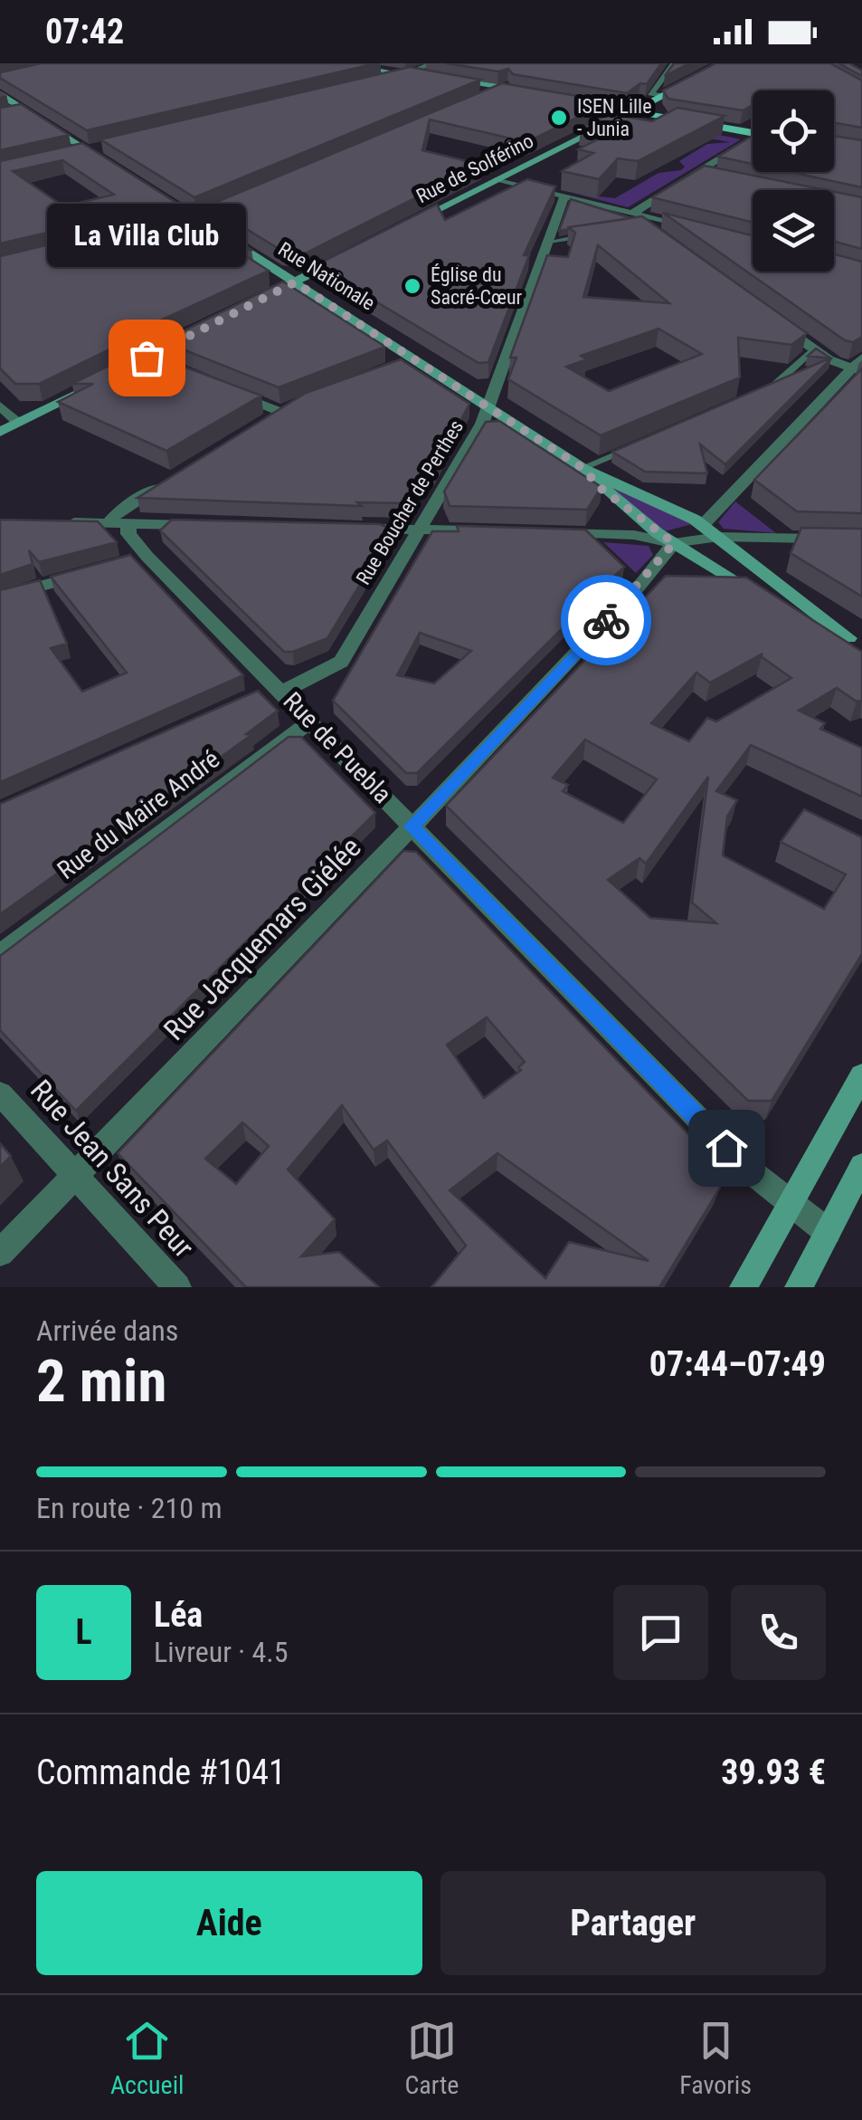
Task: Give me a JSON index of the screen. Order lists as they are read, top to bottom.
{
  "streets": {
    "main road": ["Rue de Solférino"],
    "street": [
      "Rue Nationale",
      "Rue Boucher de Perthes",
      "Rue de Puebla",
      "Rue du Maire André",
      "Rue Jacquemars Giélée",
      "Rue Jean Sans Peur"
    ]
  },
  "crossings": [
    ["Rue Nationale", "Rue Boucher de Perthes"],
    ["Rue Nationale", "Rue Jacquemars Giélée"],
    ["Rue Boucher de Perthes", "Rue de Puebla"],
    ["Rue de Puebla", "Rue du Maire André"],
    ["Rue de Puebla", "Rue Jacquemars Giélée"],
    ["Rue Jacquemars Giélée", "Rue Jean Sans Peur"]
  ],
  "places": ["ISEN Lille - Junia", "Église du Sacré-Cœur", "La Villa Club"],
  "page": {
    "status": "07:42",
    "bubble": "La Villa Club",
    "heading": ["2 min", "Arrivée dans", "07:44–07:49"],
    "panel": [
      "Léa",
      "Livreur · 4.5",
      "Commande #1041",
      "39.93 €"
    ],
    "bar": "En route · 210 m",
    "round": "L",
    "buttons": ["Aide", "Partager"],
    "tabs": ["Accueil", "Carte", "Favoris"]
  }
}
